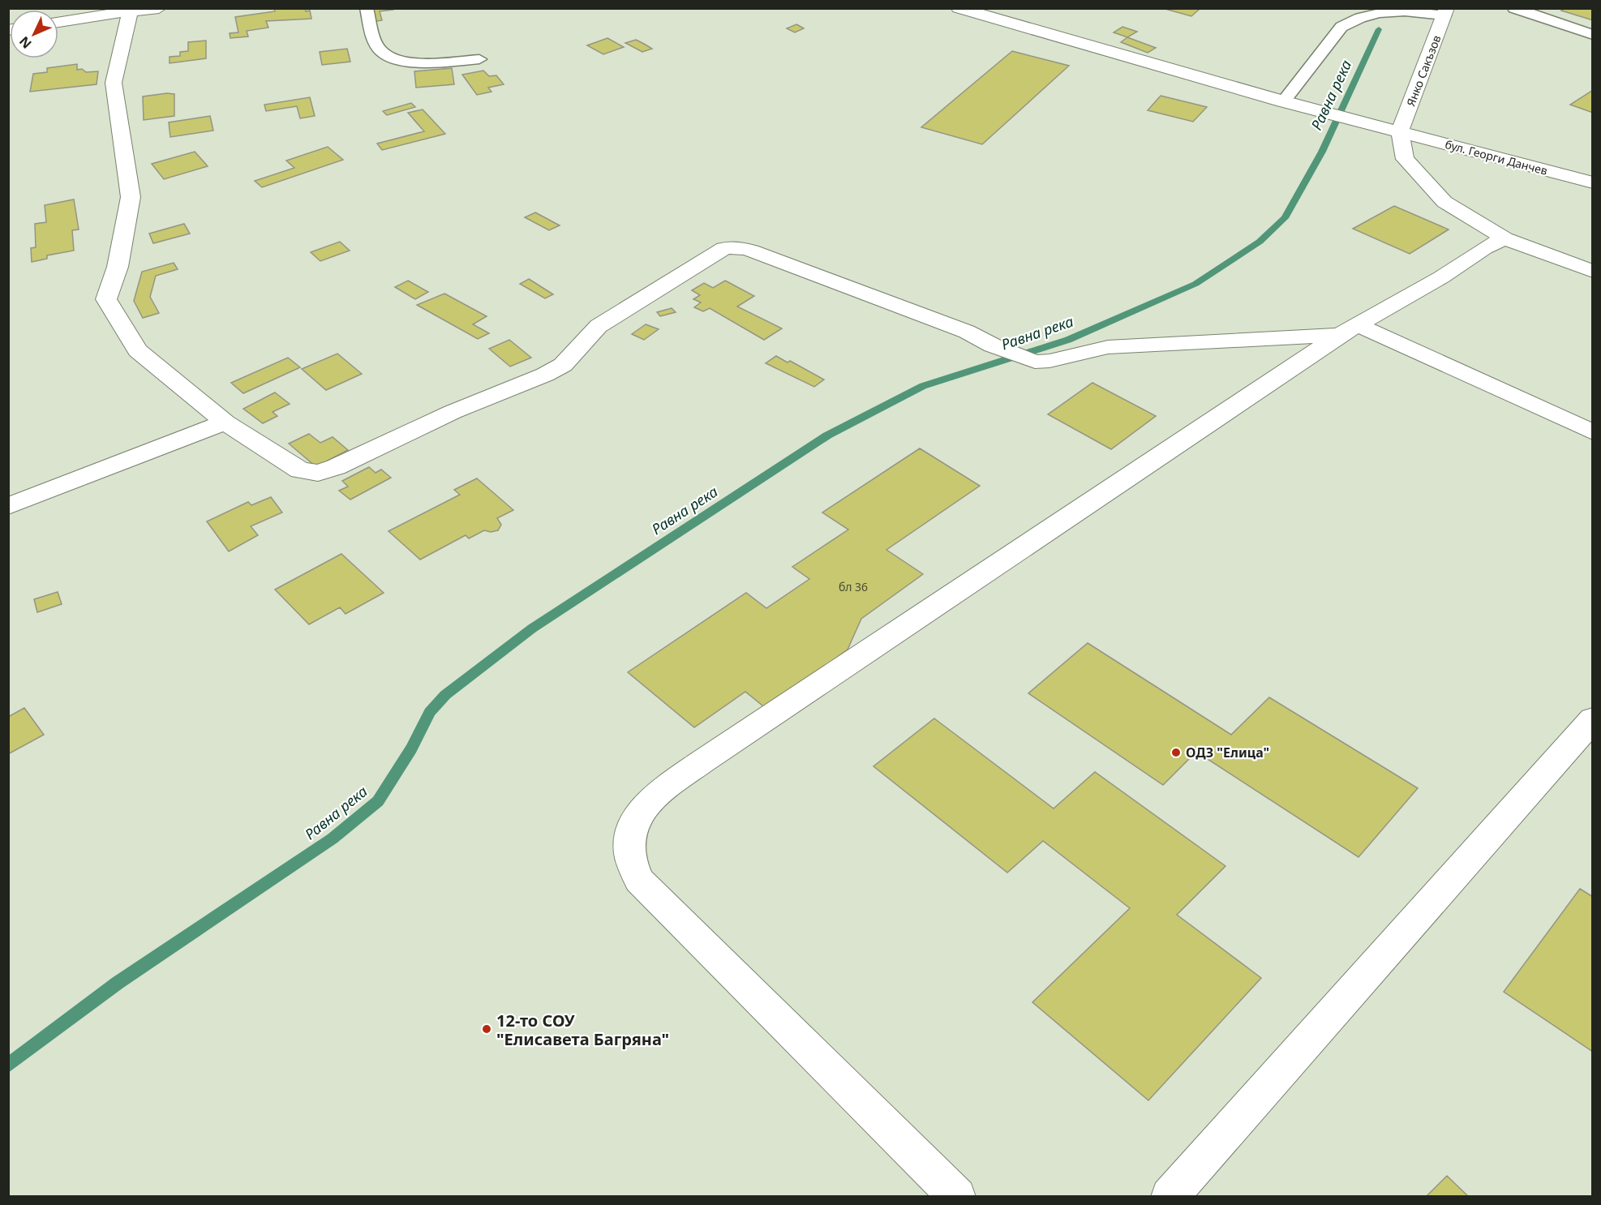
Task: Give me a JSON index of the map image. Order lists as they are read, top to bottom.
{
  "streets": {
    "street": ["Янко Сакъзов", "бул. Георги Данчев"]
  },
  "crossings": [
    ["Янко Сакъзов", "бул. Георги Данчев"]
  ],
  "water": ["Равна река"],
  "places": ["ОДЗ \"Елица\"", "12-то СОУ \"Елисавета Багряна\""],
  "house_numbers": ["бл 36"],
  "north": "bottom left"
}
